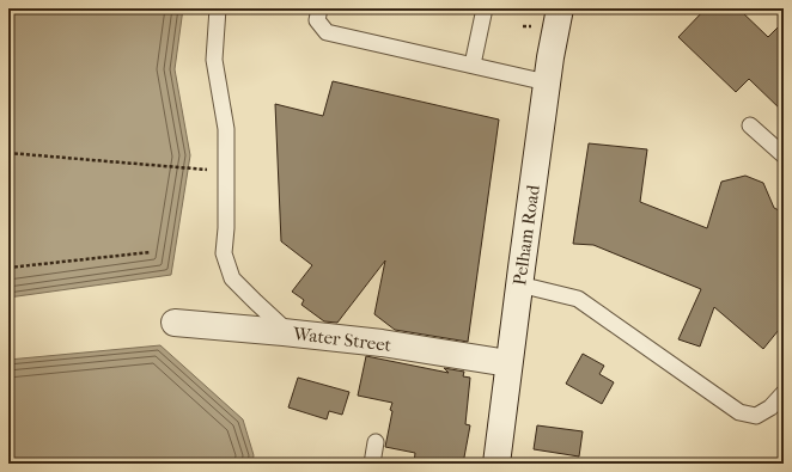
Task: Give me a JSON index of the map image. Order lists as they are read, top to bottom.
{
  "streets": {
    "main road": ["Pelham Road", "Water Street"]
  },
  "crossings": [
    ["Pelham Road", "Water Street"]
  ]
}
